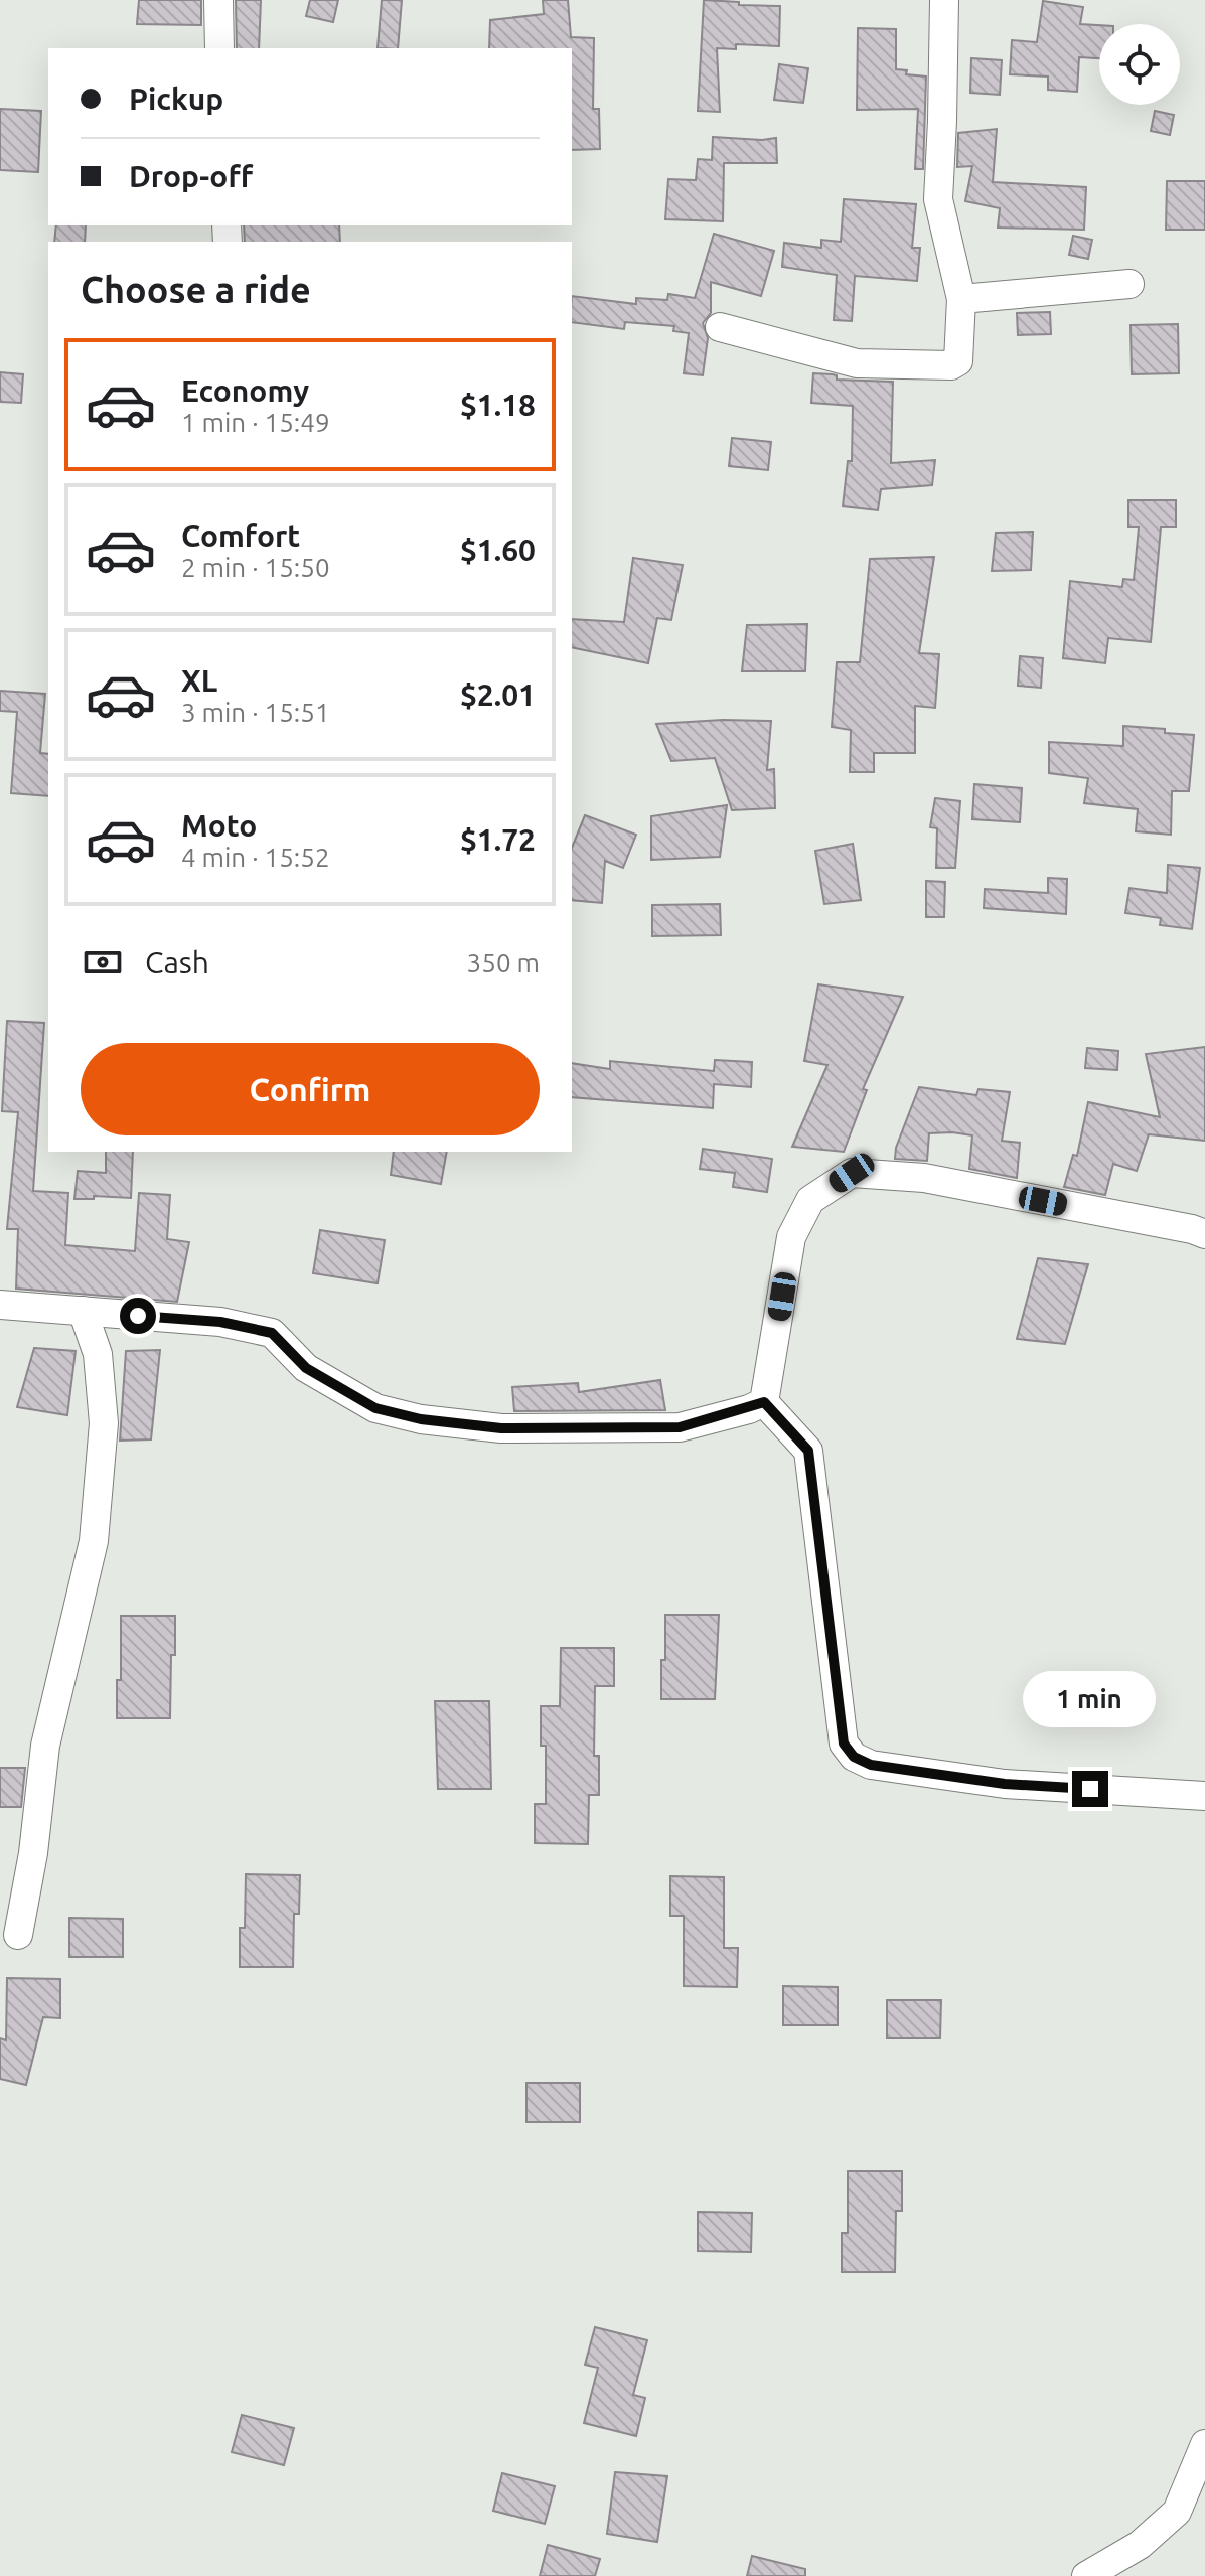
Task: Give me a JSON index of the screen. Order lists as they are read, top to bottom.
{
  "page": {
    "banner": ["Pickup", "Drop-off"],
    "heading": "Choose a ride",
    "list": [
      {
        "name": "Economy",
        "note": "1 min · 15:49",
        "value": "$1.18"
      },
      {
        "name": "Comfort",
        "note": "2 min · 15:50",
        "value": "$1.60"
      },
      {
        "name": "XL",
        "note": "3 min · 15:51",
        "value": "$2.01"
      },
      {
        "name": "Moto",
        "note": "4 min · 15:52",
        "value": "$1.72"
      }
    ],
    "pay": ["Cash", "350 m"],
    "buttons": "Confirm",
    "bubble": "1 min"
  }
}
